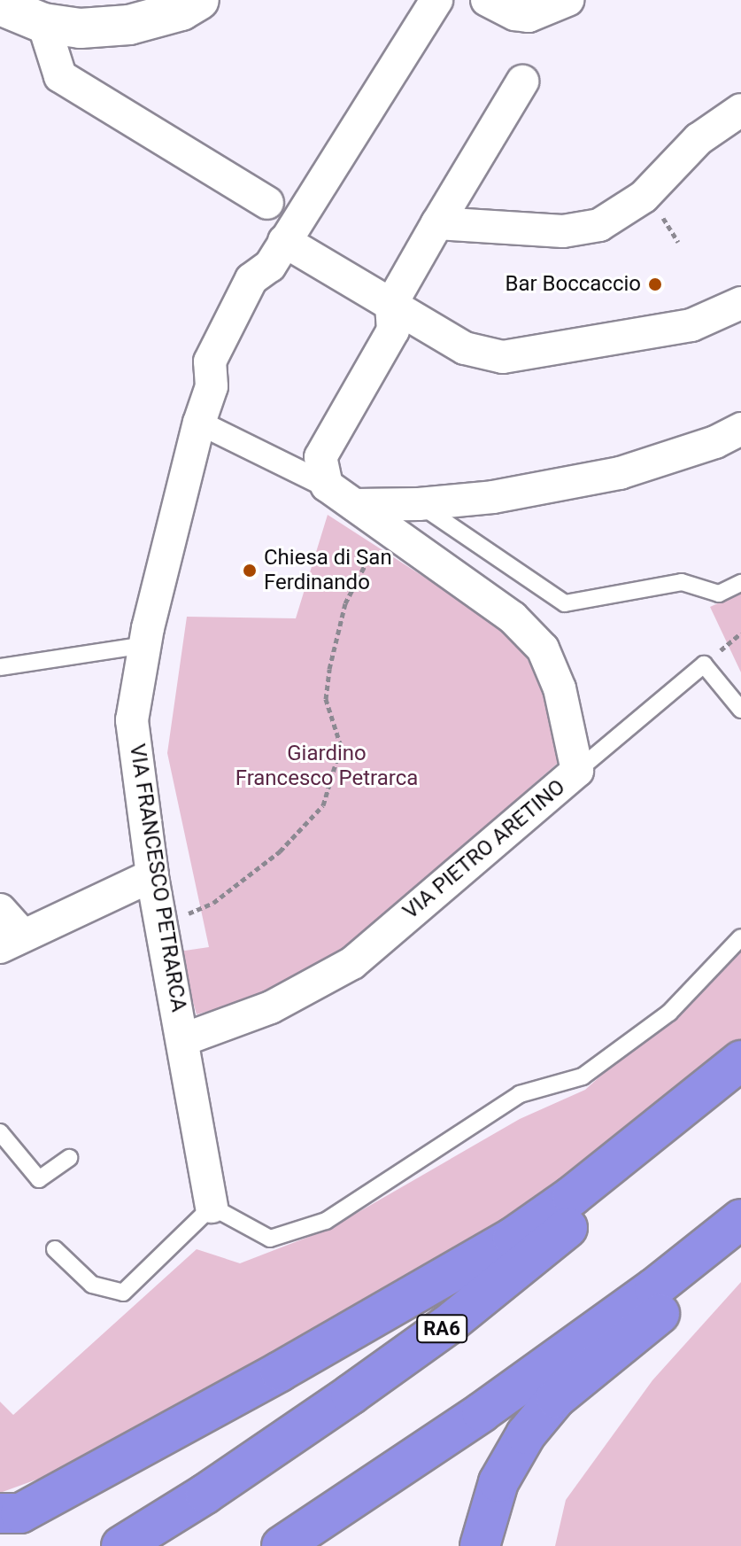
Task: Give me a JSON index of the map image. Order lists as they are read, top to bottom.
{
  "streets": {
    "highway": ["RA6"],
    "street": ["VIA PIETRO ARETINO", "VIA FRANCESCO PETRARCA"]
  },
  "crossings": [
    ["VIA PIETRO ARETINO", "VIA FRANCESCO PETRARCA"]
  ],
  "parks": ["Giardino Francesco Petrarca"],
  "places": ["Bar Boccaccio", "Chiesa di San Ferdinando"]
}
